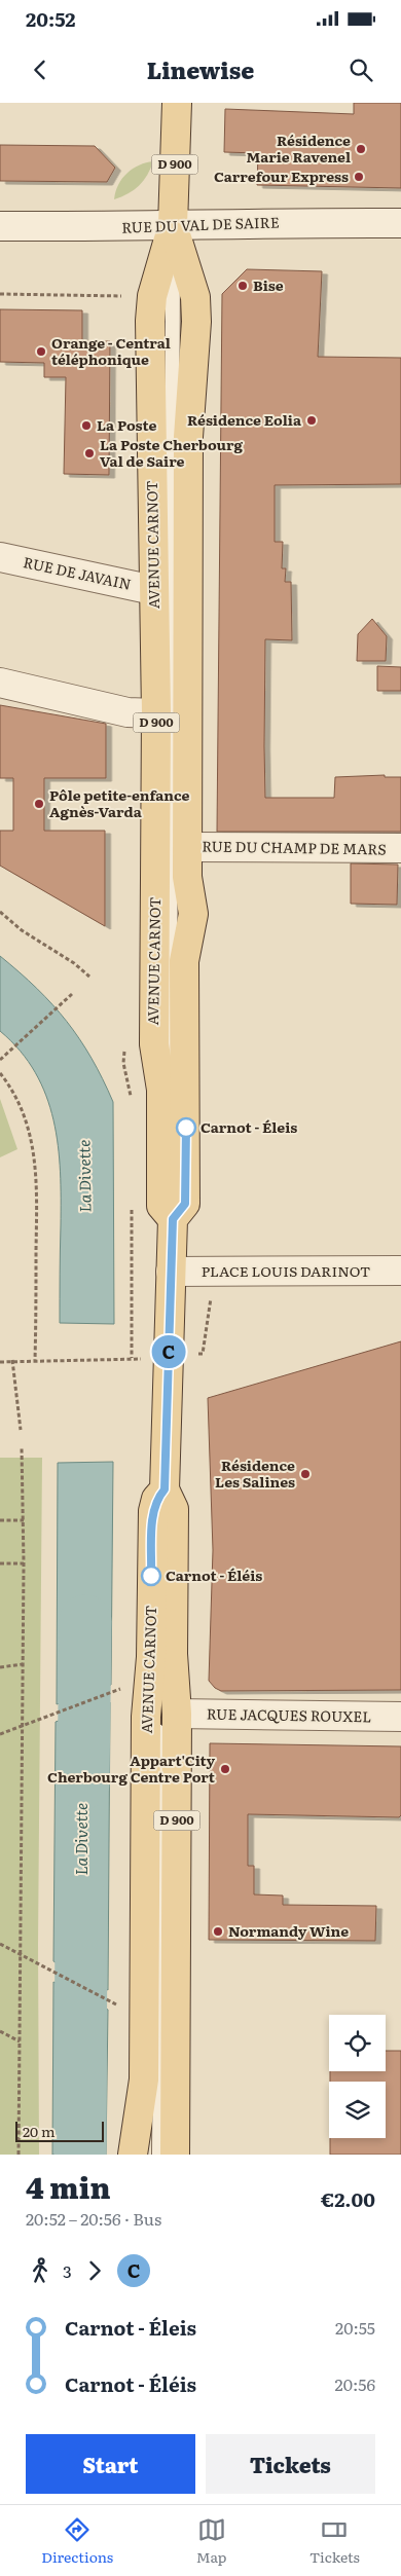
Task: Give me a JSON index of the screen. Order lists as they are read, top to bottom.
{
  "streets": {
    "main road": ["D 900", "AVENUE CARNOT"],
    "street": [
      "RUE DU VAL DE SAIRE",
      "RUE DE JAVAIN",
      "RUE DU CHAMP DE MARS",
      "PLACE LOUIS DARINOT",
      "RUE JACQUES ROUXEL"
    ]
  },
  "crossings": [
    ["D 900", "RUE DU VAL DE SAIRE"],
    ["D 900", "AVENUE CARNOT"],
    ["D 900", "RUE JACQUES ROUXEL"],
    ["RUE DU VAL DE SAIRE", "AVENUE CARNOT"],
    ["AVENUE CARNOT", "RUE DE JAVAIN"],
    ["AVENUE CARNOT", "RUE DU CHAMP DE MARS"],
    ["AVENUE CARNOT", "PLACE LOUIS DARINOT"]
  ],
  "water": ["La Divette"],
  "places": [
    "Résidence Marie Ravenel",
    "Carrefour Express",
    "Bise",
    "Orange - Central téléphonique",
    "Résidence Eolia",
    "La Poste",
    "La Poste Cherbourg Val de Saire",
    "Pôle petite-enfance Agnès-Varda",
    "Carnot - Éleis",
    "Résidence Les Salines",
    "Carnot - Éléis",
    "Appart'City Cherbourg Centre Port",
    "Normandy Wine"
  ],
  "lines": ["bus line C"],
  "scale_bar": "20 m",
  "page": {
    "status": "20:52",
    "header": "Linewise",
    "on_map": "C",
    "scale": "20 m",
    "heading": ["4 min", "20:52 – 20:56 · Bus", "€2.00"],
    "legs": ["3", "C"],
    "list": [
      {
        "name": "Carnot - Éleis",
        "value": "20:55"
      },
      {
        "name": "Carnot - Éléis",
        "value": "20:56"
      }
    ],
    "buttons": ["Start", "Tickets"],
    "tabs": ["Directions", "Map", "Tickets"]
  }
}
